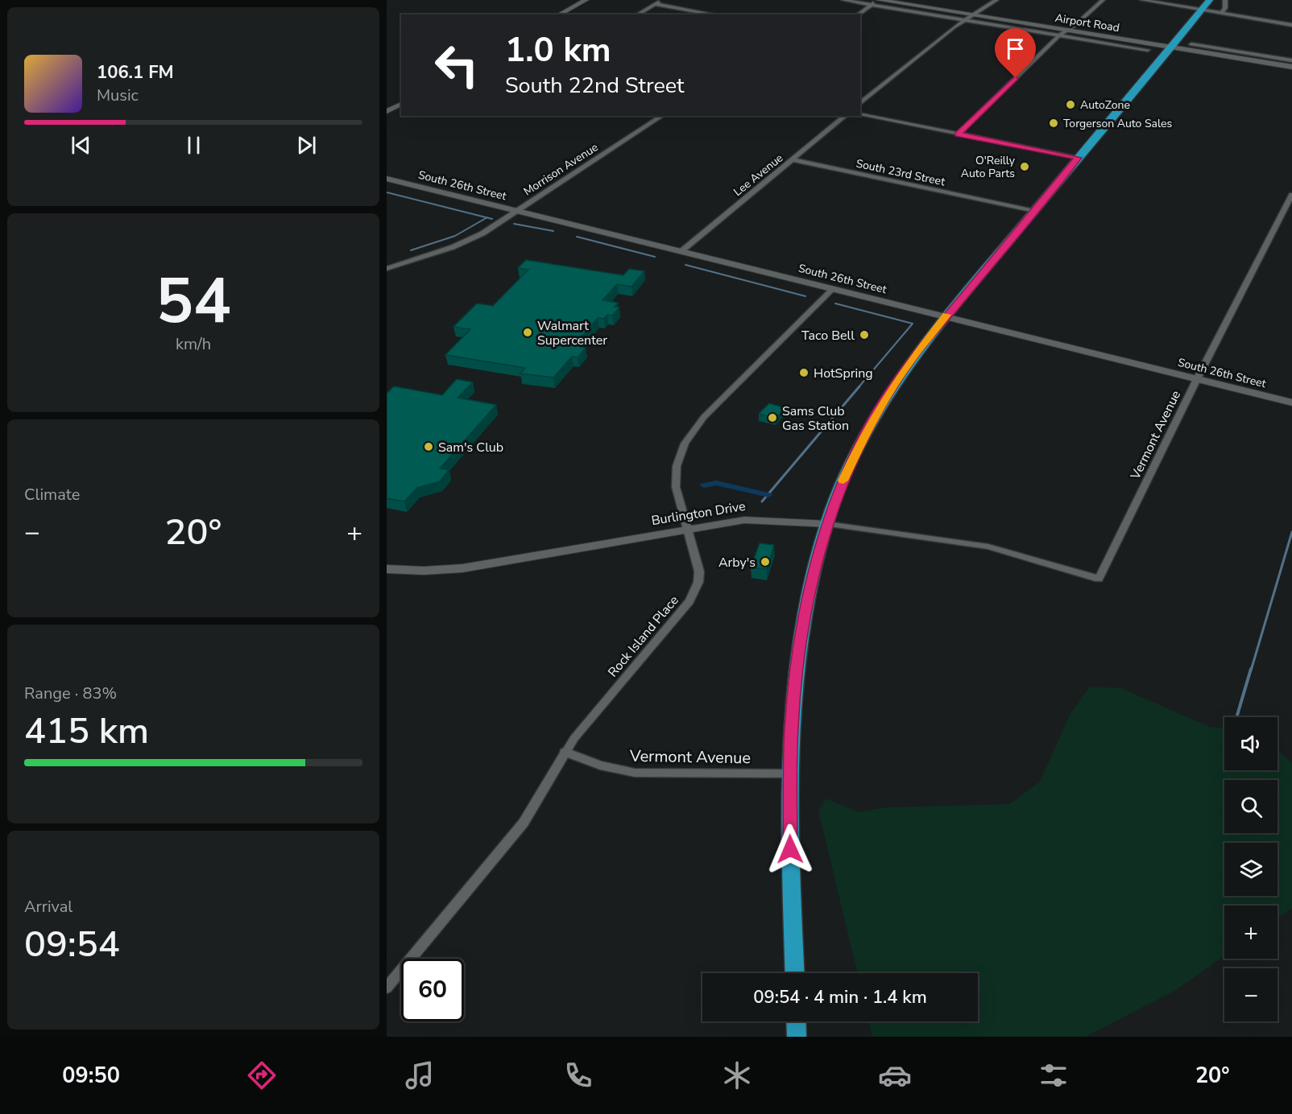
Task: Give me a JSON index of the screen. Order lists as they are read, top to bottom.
{
  "streets": {
    "main road": ["Airport Road"],
    "street": [
      "Morrison Avenue",
      "South 23rd Street",
      "Lee Avenue",
      "South 26th Street",
      "Vermont Avenue",
      "Burlington Drive",
      "Rock Island Place"
    ]
  },
  "crossings": [
    ["Morrison Avenue", "South 26th Street"],
    ["South 23rd Street", "Lee Avenue"],
    ["Lee Avenue", "South 26th Street"],
    ["South 26th Street", "Vermont Avenue"],
    ["South 26th Street", "Rock Island Place"],
    ["Vermont Avenue", "Burlington Drive"],
    ["Vermont Avenue", "Rock Island Place"],
    ["Burlington Drive", "Rock Island Place"]
  ],
  "places": [
    "AutoZone",
    "Torgerson Auto Sales",
    "O'Reilly Auto Parts",
    "Walmart Supercenter",
    "Taco Bell",
    "HotSpring",
    "Sams Club Gas Station",
    "Sam's Club",
    "Arby's"
  ],
  "page": {
    "turn": ["1.0 km", "South 22nd Street"],
    "song": ["106.1 FM", "Music"],
    "tile": [
      ["54", "km/h"],
      "Climate",
      ["Range · 83%", "415 km"],
      ["Arrival", "09:54"]
    ],
    "heat": ["−", "20°", "+"],
    "map_buttons": ["+", "−"],
    "limit": "60",
    "trip": "09:54 · 4 min · 1.4 km",
    "tabs": ["09:50", "20°"]
  }
}
